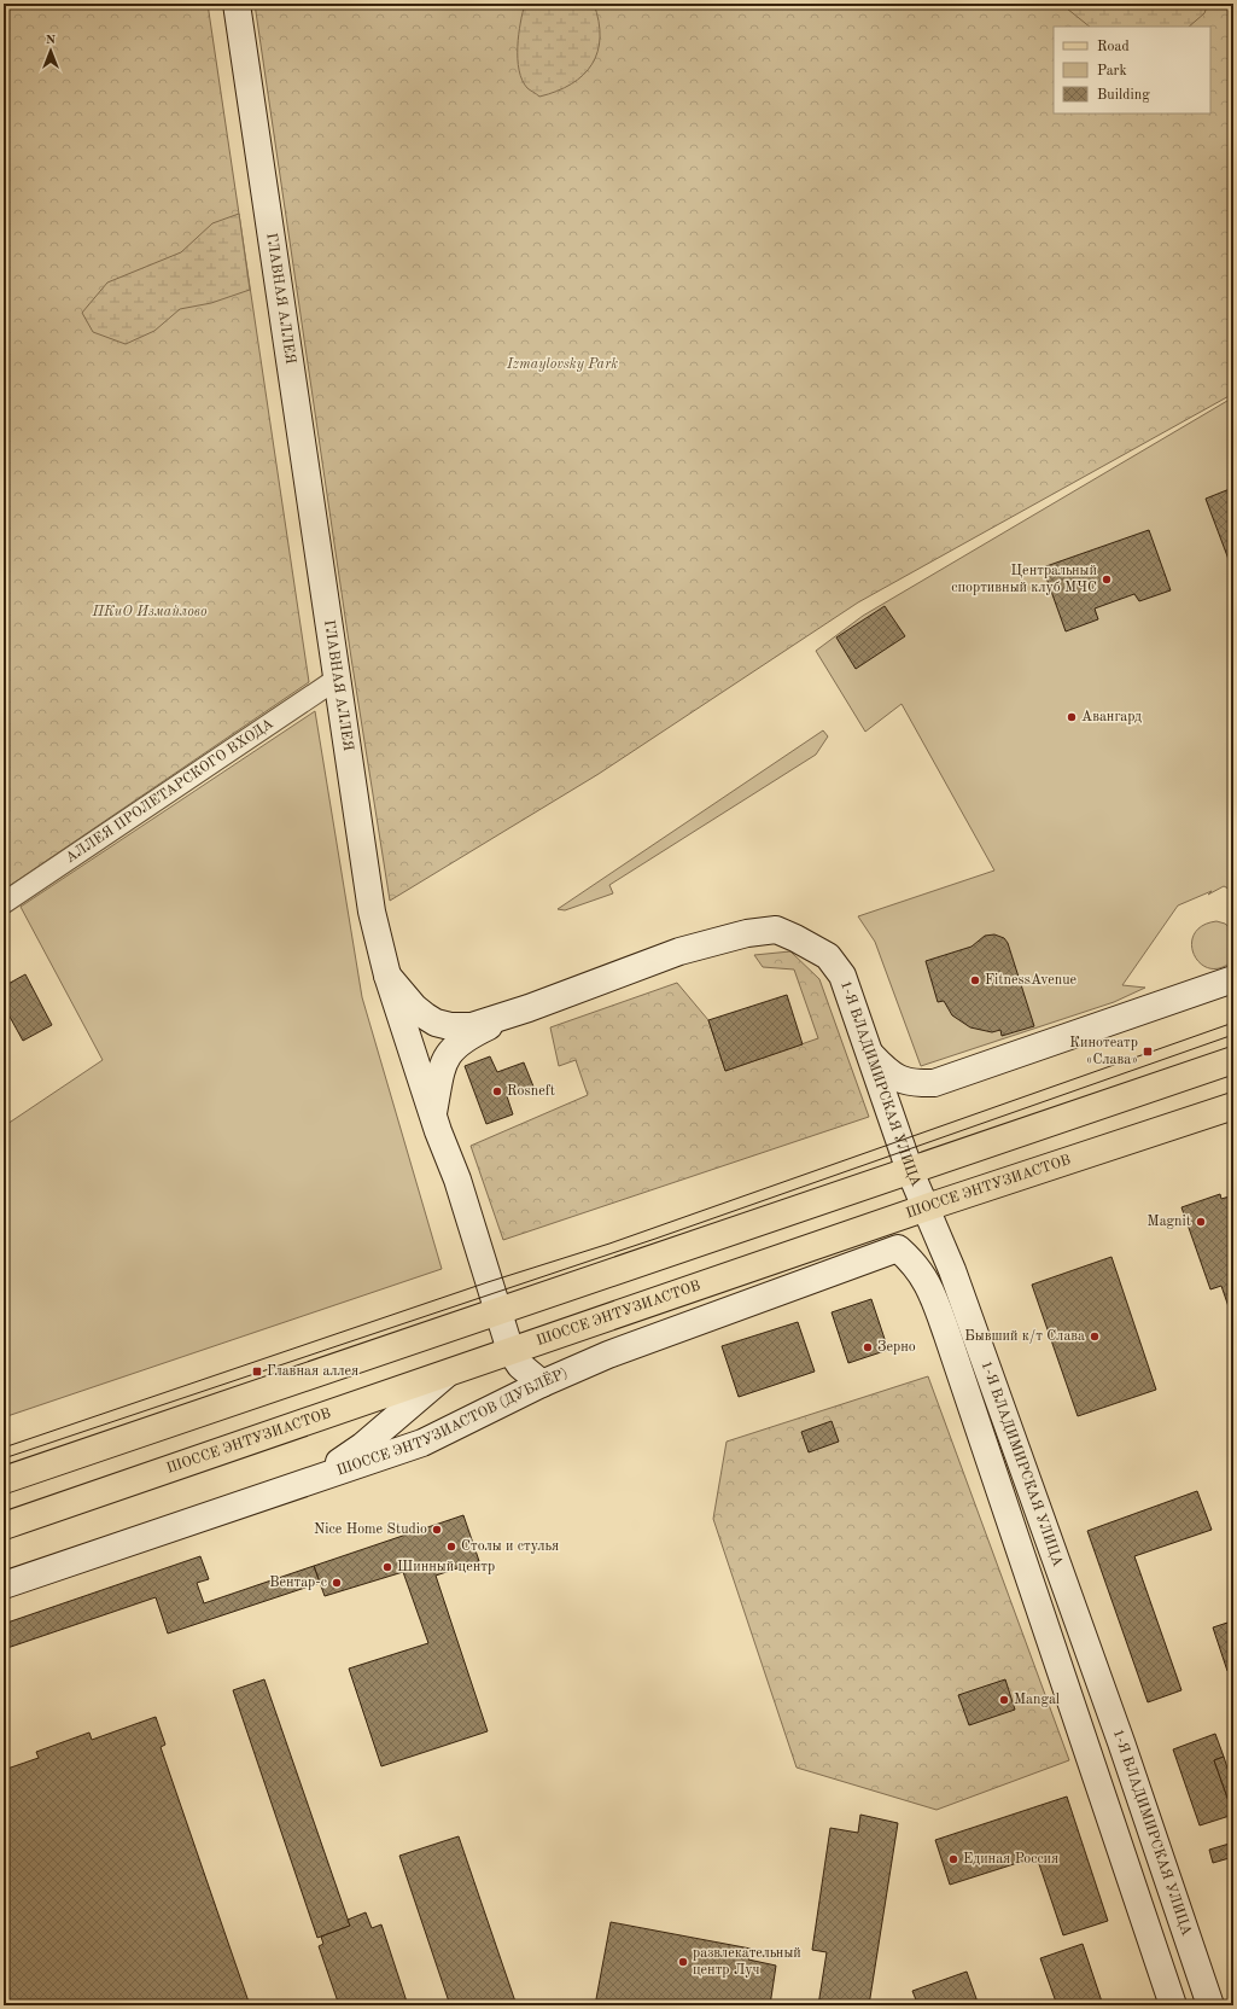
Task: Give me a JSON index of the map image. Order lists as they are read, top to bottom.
{
  "streets": {
    "main road": [
      "ГЛАВНАЯ АЛЛЕЯ",
      "1-Я ВЛАДИМИРСКАЯ УЛИЦА",
      "ШОССЕ ЭНТУЗИАСТОВ",
      "ШОССЕ ЭНТУЗИАСТОВ (ДУБЛЁР)"
    ],
    "street": ["АЛЛЕЯ ПРОЛЕТАРСКОГО ВХОДА"]
  },
  "crossings": [
    ["ГЛАВНАЯ АЛЛЕЯ", "АЛЛЕЯ ПРОЛЕТАРСКОГО ВХОДА"],
    ["ГЛАВНАЯ АЛЛЕЯ", "1-Я ВЛАДИМИРСКАЯ УЛИЦА"],
    ["ГЛАВНАЯ АЛЛЕЯ", "ШОССЕ ЭНТУЗИАСТОВ"],
    ["ГЛАВНАЯ АЛЛЕЯ", "ШОССЕ ЭНТУЗИАСТОВ (ДУБЛЁР)"],
    ["1-Я ВЛАДИМИРСКАЯ УЛИЦА", "ШОССЕ ЭНТУЗИАСТОВ"],
    ["1-Я ВЛАДИМИРСКАЯ УЛИЦА", "ШОССЕ ЭНТУЗИАСТОВ (ДУБЛЁР)"]
  ],
  "parks": ["Izmaylovsky Park", "ПКиО Измайлово"],
  "places": {
    "other": [
      "Центральный спортивный клуб МЧС",
      "Авангард",
      "FitnessAvenue",
      "Rosneft",
      "Magnit",
      "Бывший к/т Слава",
      "Зерно",
      "Nice Home Studio",
      "Столы и стулья",
      "Шинный центр",
      "Вентар-с",
      "Mangal",
      "Единая Россия",
      "развлекательный центр Луч"
    ],
    "transit": ["Кинотеатр «Слава»", "Главная аллея"]
  },
  "legend": ["Road", "Park", "Building"],
  "north": "top"
}
